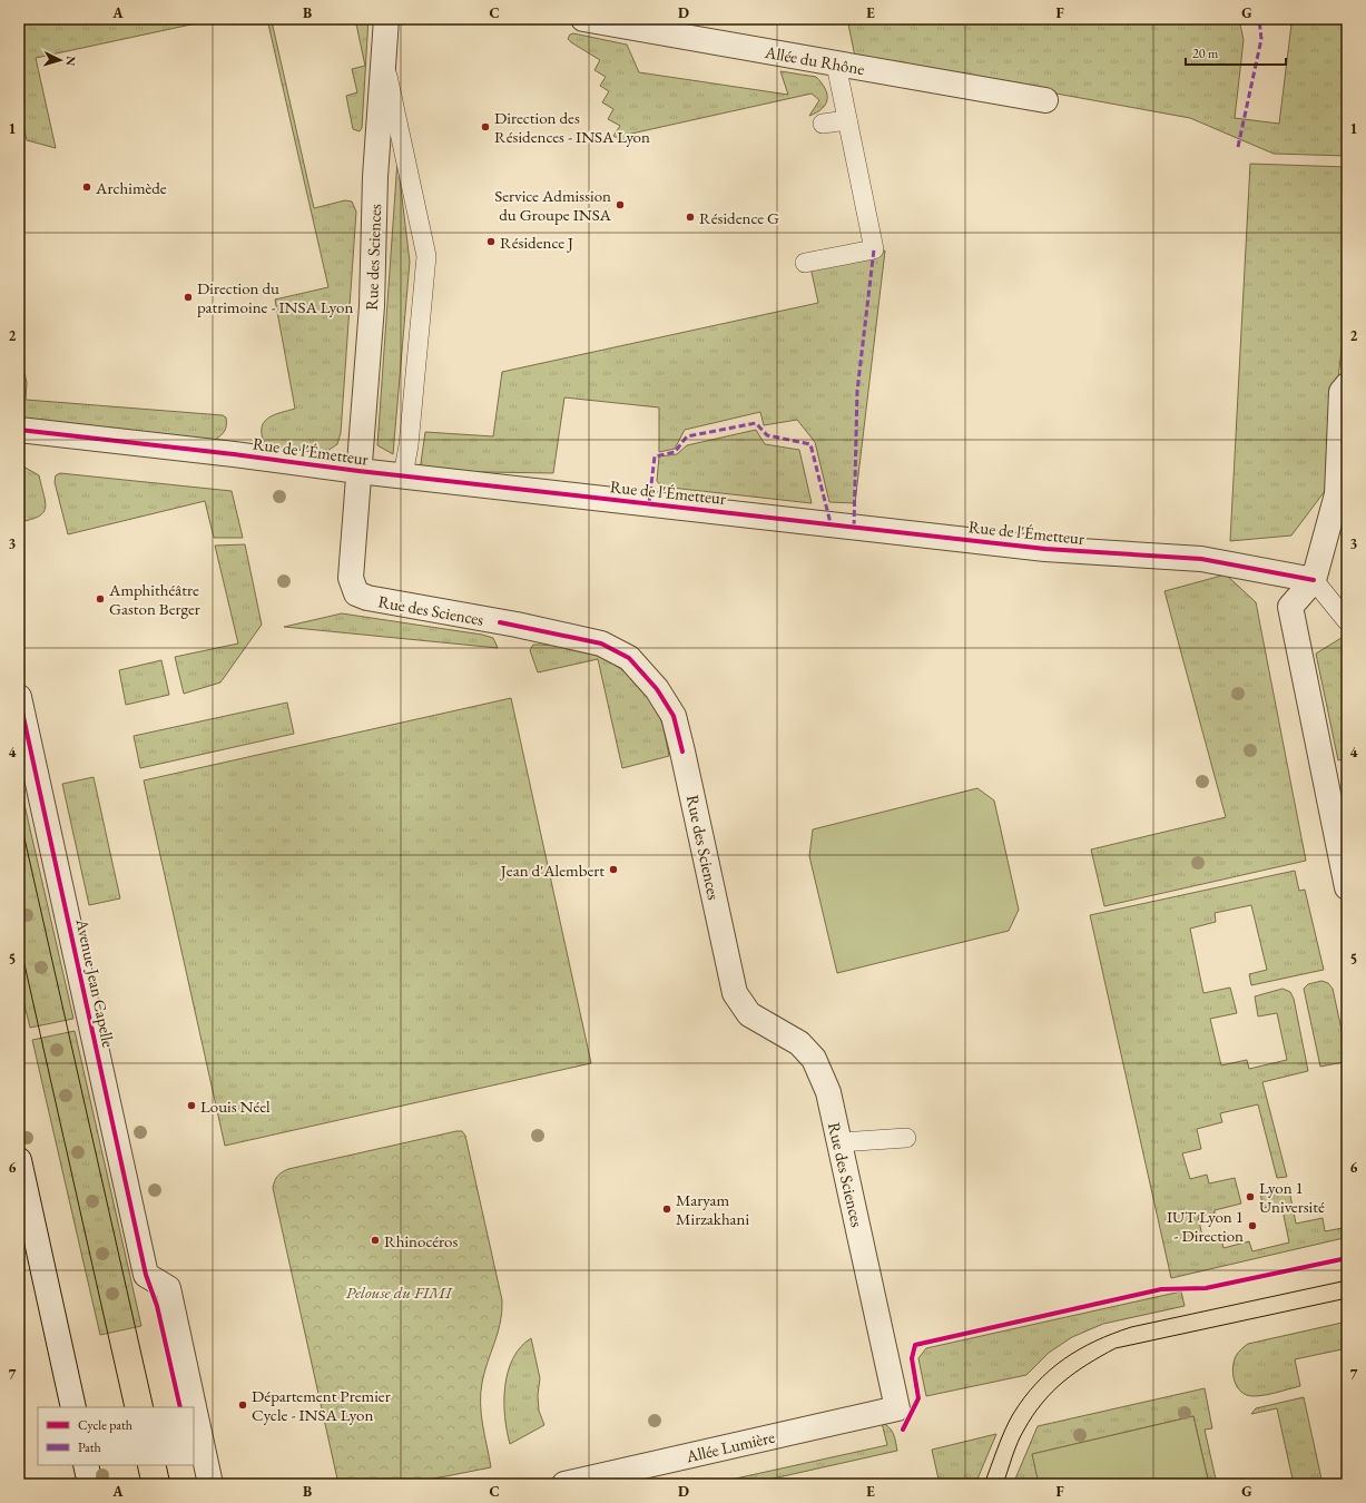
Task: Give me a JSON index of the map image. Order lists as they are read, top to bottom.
{
  "streets": {
    "street": [
      "Allée du Rhône",
      "Rue des Sciences",
      "Rue de l'Émetteur",
      "Avenue Jean Capelle",
      "Allée Lumière"
    ]
  },
  "crossings": [
    ["Rue des Sciences", "Rue de l'Émetteur"],
    ["Rue des Sciences", "Allée Lumière"]
  ],
  "parks": ["Pelouse du FIMI"],
  "places": [
    "Direction des Résidences - INSA Lyon",
    "Archimède",
    "Service Admission du Groupe INSA",
    "Résidence G",
    "Résidence J",
    "Direction du patrimoine - INSA Lyon",
    "Amphithéâtre Gaston Berger",
    "Jean d'Alembert",
    "Louis Néel",
    "Lyon 1 Université",
    "Maryam Mirzakhani",
    "IUT Lyon 1 - Direction",
    "Rhinocéros",
    "Département Premier Cycle - INSA Lyon"
  ],
  "legend": ["Cycle path", "Path"],
  "scale_bar": "20 m",
  "north": "right",
  "grid": {
    "columns": [
      "A",
      "B",
      "C",
      "D",
      "E",
      "F",
      "G"
    ],
    "rows": [
      "1",
      "2",
      "3",
      "4",
      "5",
      "6",
      "7"
    ]
  }
}
